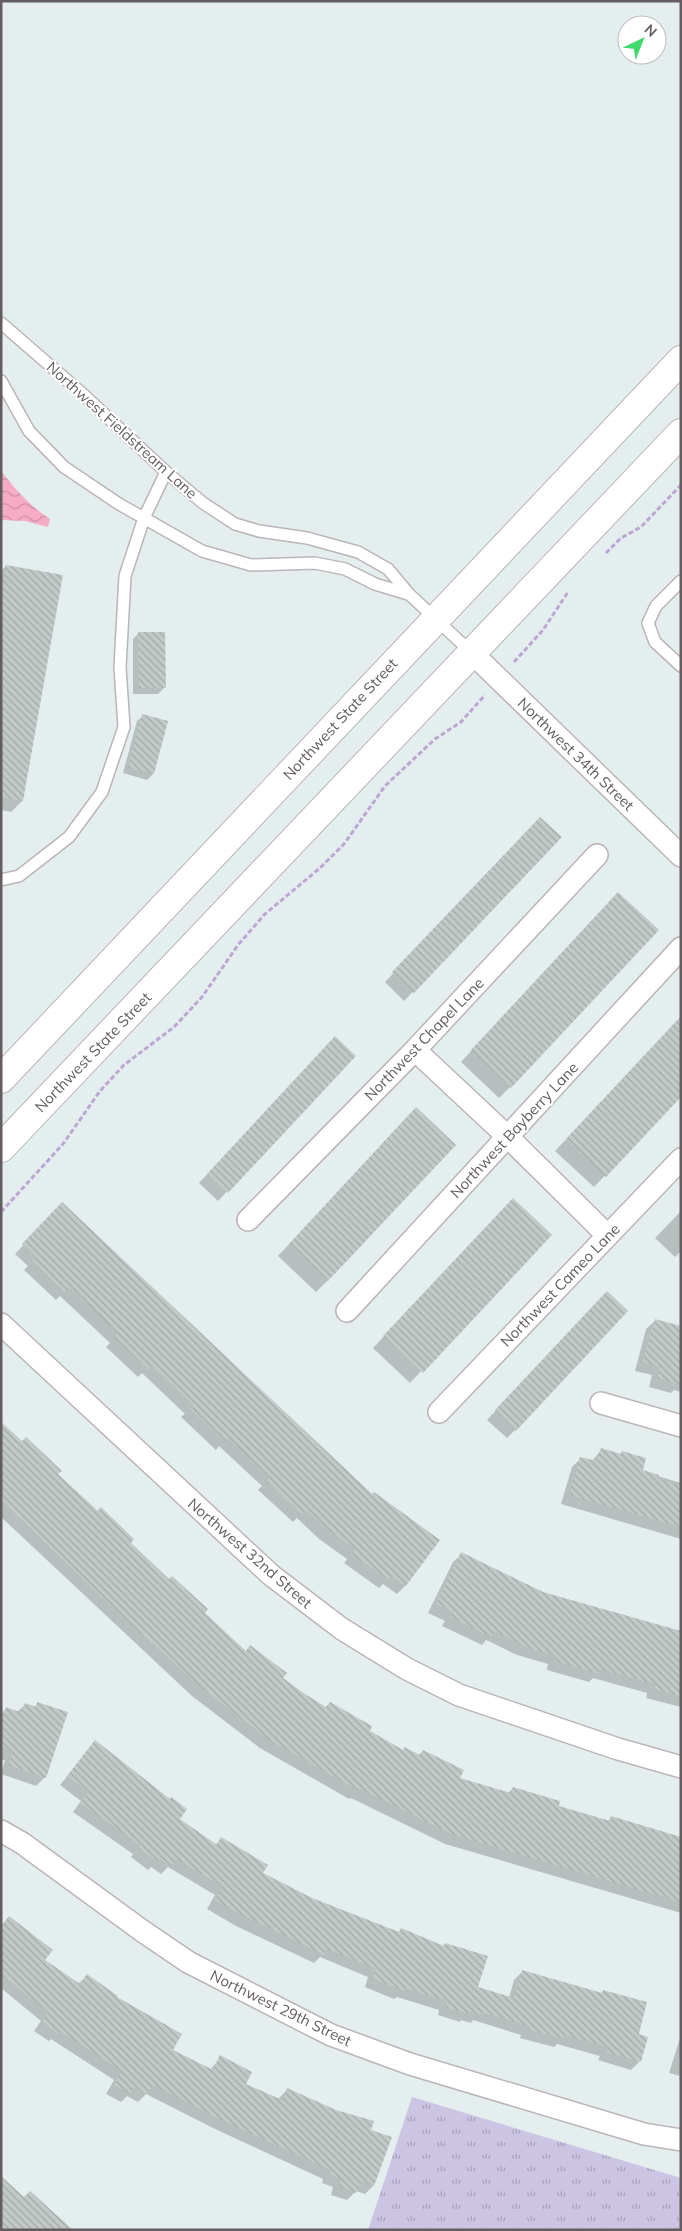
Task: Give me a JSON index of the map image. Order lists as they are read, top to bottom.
{
  "streets": {
    "main road": ["Northwest State Street"],
    "street": [
      "Northwest 34th Street",
      "Northwest Chapel Lane",
      "Northwest Bayberry Lane",
      "Northwest Cameo Lane",
      "Northwest 32nd Street",
      "Northwest 29th Street"
    ],
    "lane": ["Northwest Fieldstream Lane"]
  },
  "crossings": [
    ["Northwest Fieldstream Lane", "Northwest State Street"],
    ["Northwest Fieldstream Lane", "Northwest 34th Street"],
    ["Northwest State Street", "Northwest 34th Street"]
  ],
  "north": "top right"
}
